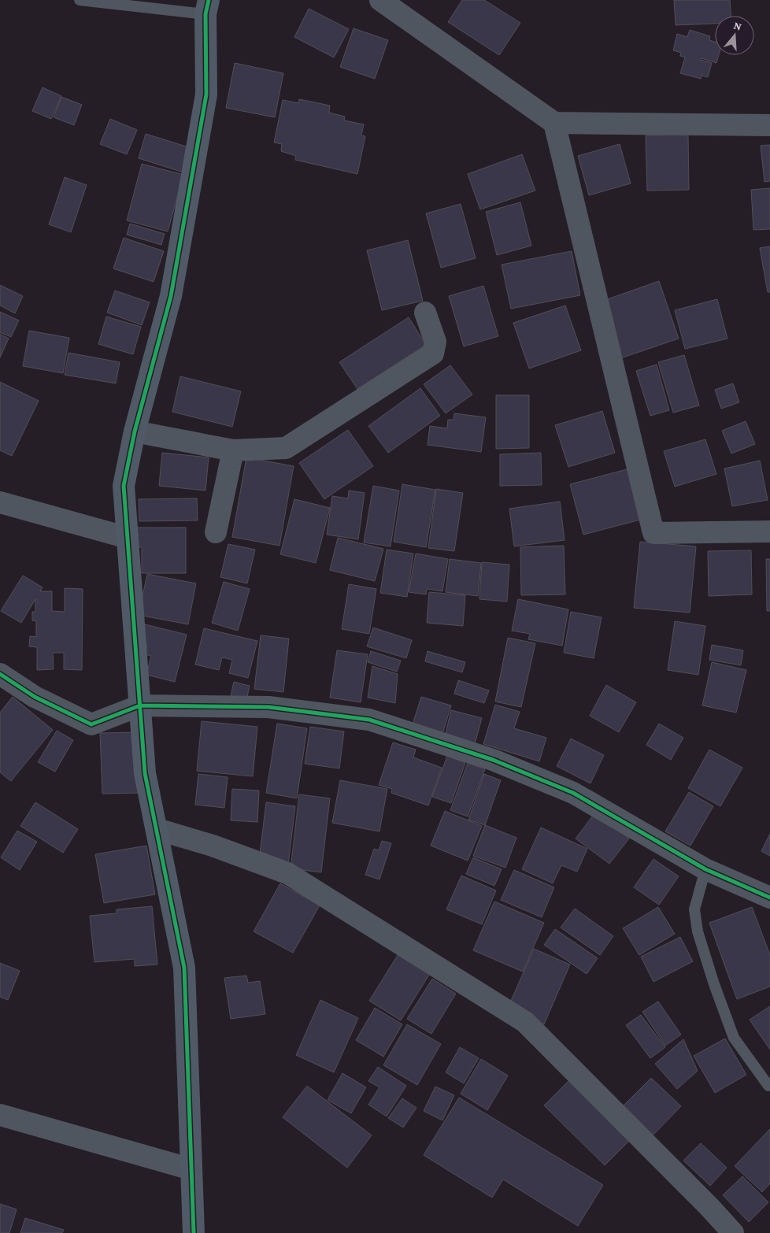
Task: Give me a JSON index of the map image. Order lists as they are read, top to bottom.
{
  "north": "top"
}
